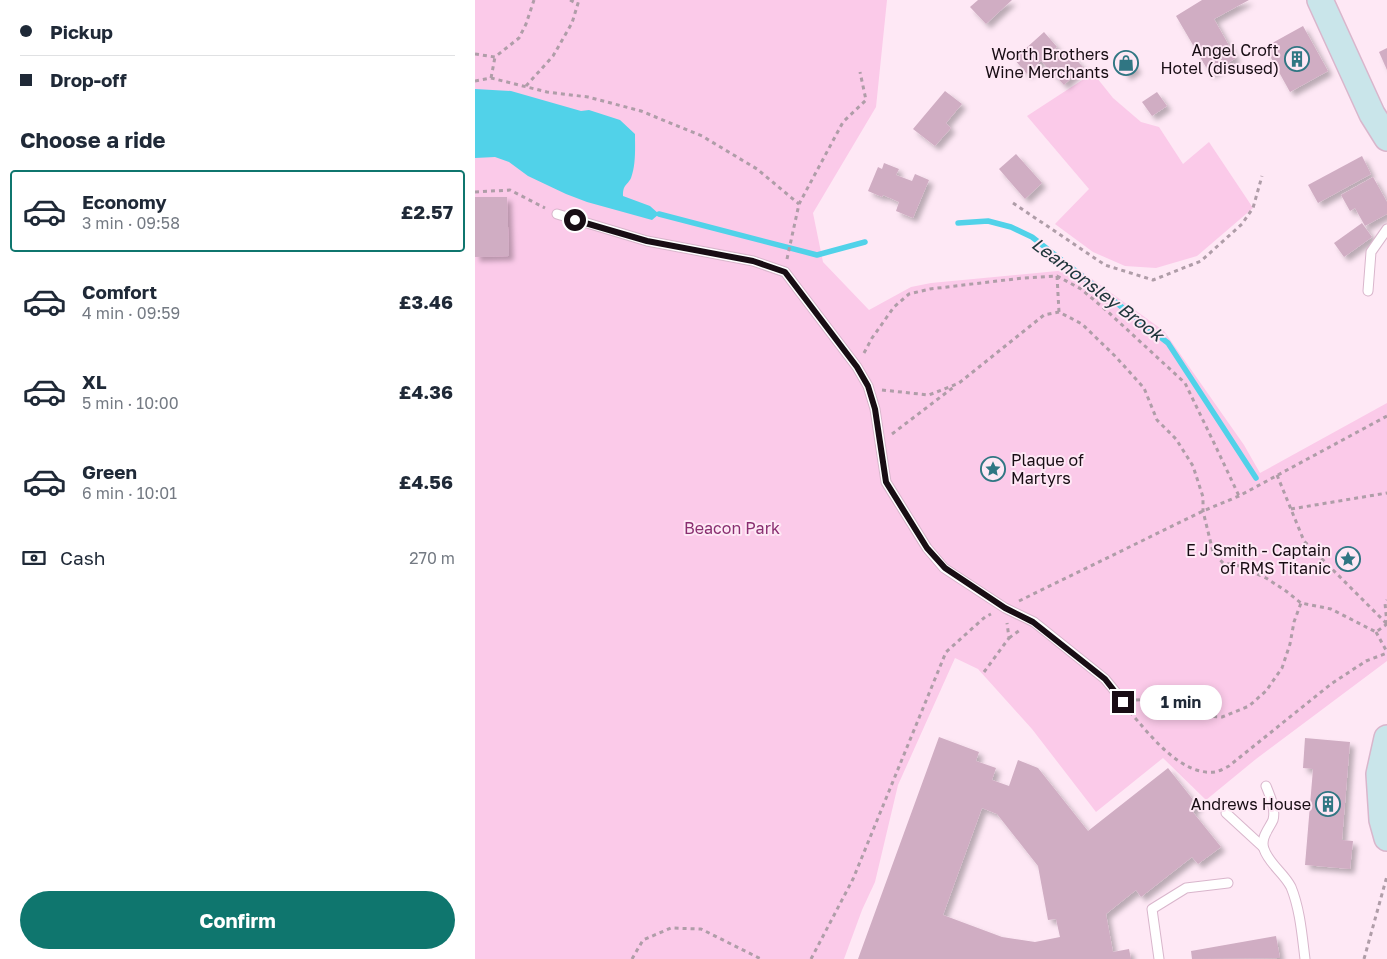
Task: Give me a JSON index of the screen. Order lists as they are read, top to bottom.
{
  "water": ["Leamonsley Brook"],
  "parks": ["Beacon Park"],
  "places": {
    "building": ["Angel Croft Hotel (disused)", "Andrews House"],
    "shop": ["Worth Brothers Wine Merchants"],
    "place": ["Plaque of Martyrs", "E J Smith - Captain of RMS Titanic"]
  },
  "page": {
    "banner": ["Pickup", "Drop-off"],
    "heading": "Choose a ride",
    "list": [
      {
        "name": "Economy",
        "note": "3 min · 09:58",
        "value": "£2.57"
      },
      {
        "name": "Comfort",
        "note": "4 min · 09:59",
        "value": "£3.46"
      },
      {
        "name": "XL",
        "note": "5 min · 10:00",
        "value": "£4.36"
      },
      {
        "name": "Green",
        "note": "6 min · 10:01",
        "value": "£4.56"
      }
    ],
    "pay": ["Cash", "270 m"],
    "bubble": "1 min",
    "buttons": "Confirm"
  }
}
